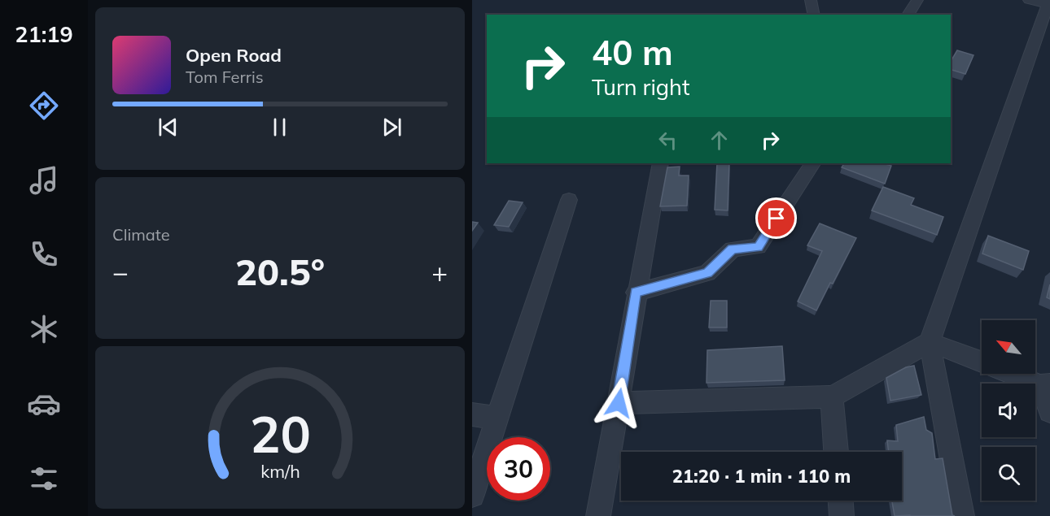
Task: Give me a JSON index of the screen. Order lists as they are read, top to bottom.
{
  "north": "top left",
  "page": {
    "tabs": "21:19",
    "turn": ["40 m", "Turn right"],
    "song": ["Open Road", "Tom Ferris"],
    "tile": "Climate",
    "heat": ["−", "20.5°", "+"],
    "limit": "30",
    "trip": "21:20 · 1 min · 110 m",
    "gauge": ["20", "km/h"]
  }
}
